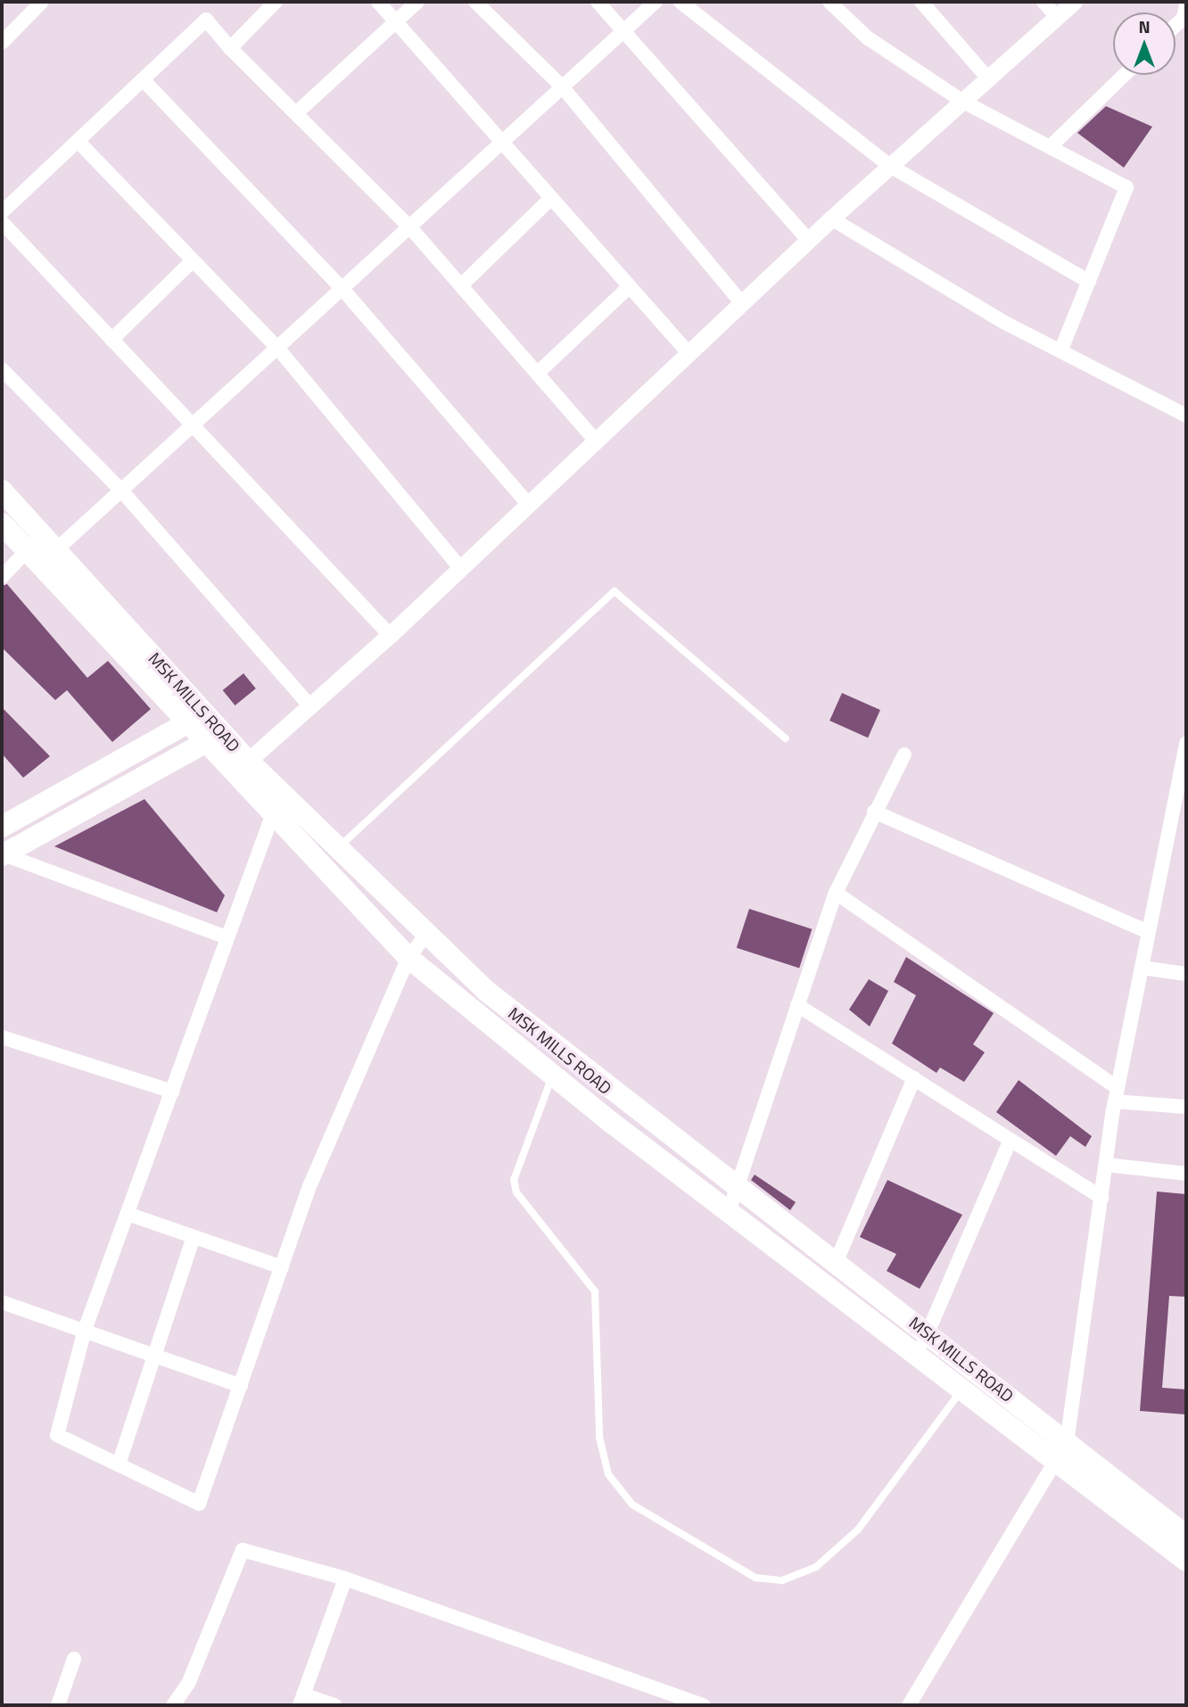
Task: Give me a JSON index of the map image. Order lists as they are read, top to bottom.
{
  "streets": {
    "main road": ["MSK MILLS ROAD"]
  },
  "north": "top"
}
